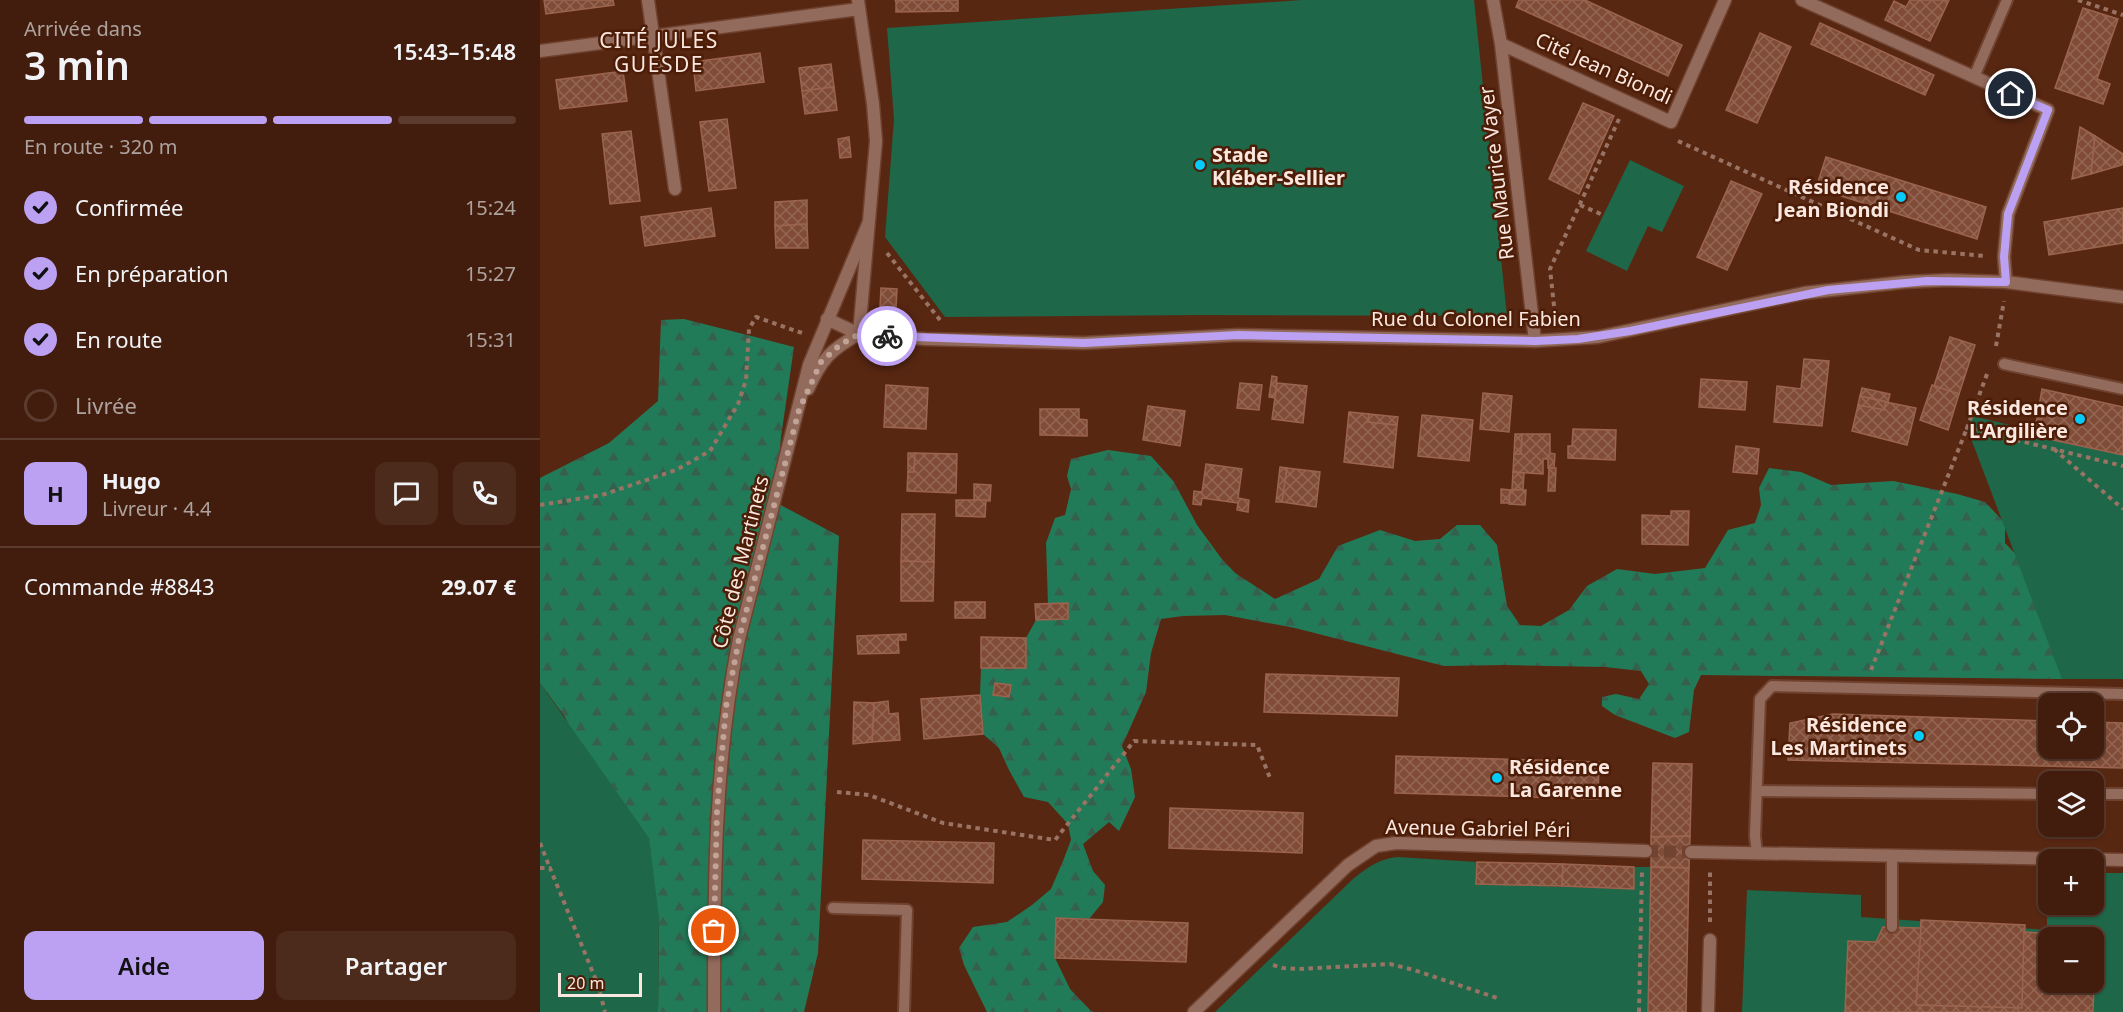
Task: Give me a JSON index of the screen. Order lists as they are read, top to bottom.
{
  "streets": {
    "street": [
      "Cité Jean Biondi",
      "Rue Maurice Vayer",
      "Rue du Colonel Fabien",
      "Côte des Martinets",
      "Avenue Gabriel Péri"
    ]
  },
  "crossings": [
    ["Cité Jean Biondi", "Rue Maurice Vayer"],
    ["Rue Maurice Vayer", "Rue du Colonel Fabien"],
    ["Rue du Colonel Fabien", "Côte des Martinets"]
  ],
  "districts": ["CITÉ JULES GUESDE"],
  "places": [
    "Stade Kléber-Sellier",
    "Résidence Jean Biondi",
    "Résidence L'Argilière",
    "Résidence Les Martinets",
    "Résidence La Garenne"
  ],
  "scale_bar": "20 m",
  "page": {
    "heading": ["3 min", "Arrivée dans", "15:43–15:48"],
    "panel": [
      "Hugo",
      "Livreur · 4.4",
      "Commande #8843",
      "29.07 €"
    ],
    "bar": "En route · 320 m",
    "list": [
      ["Confirmée", "15:24"],
      ["En préparation", "15:27"],
      ["En route", "15:31"],
      "Livrée"
    ],
    "round": "H",
    "map_buttons": ["+", "−"],
    "buttons": ["Aide", "Partager"],
    "scale": "20 m"
  }
}
